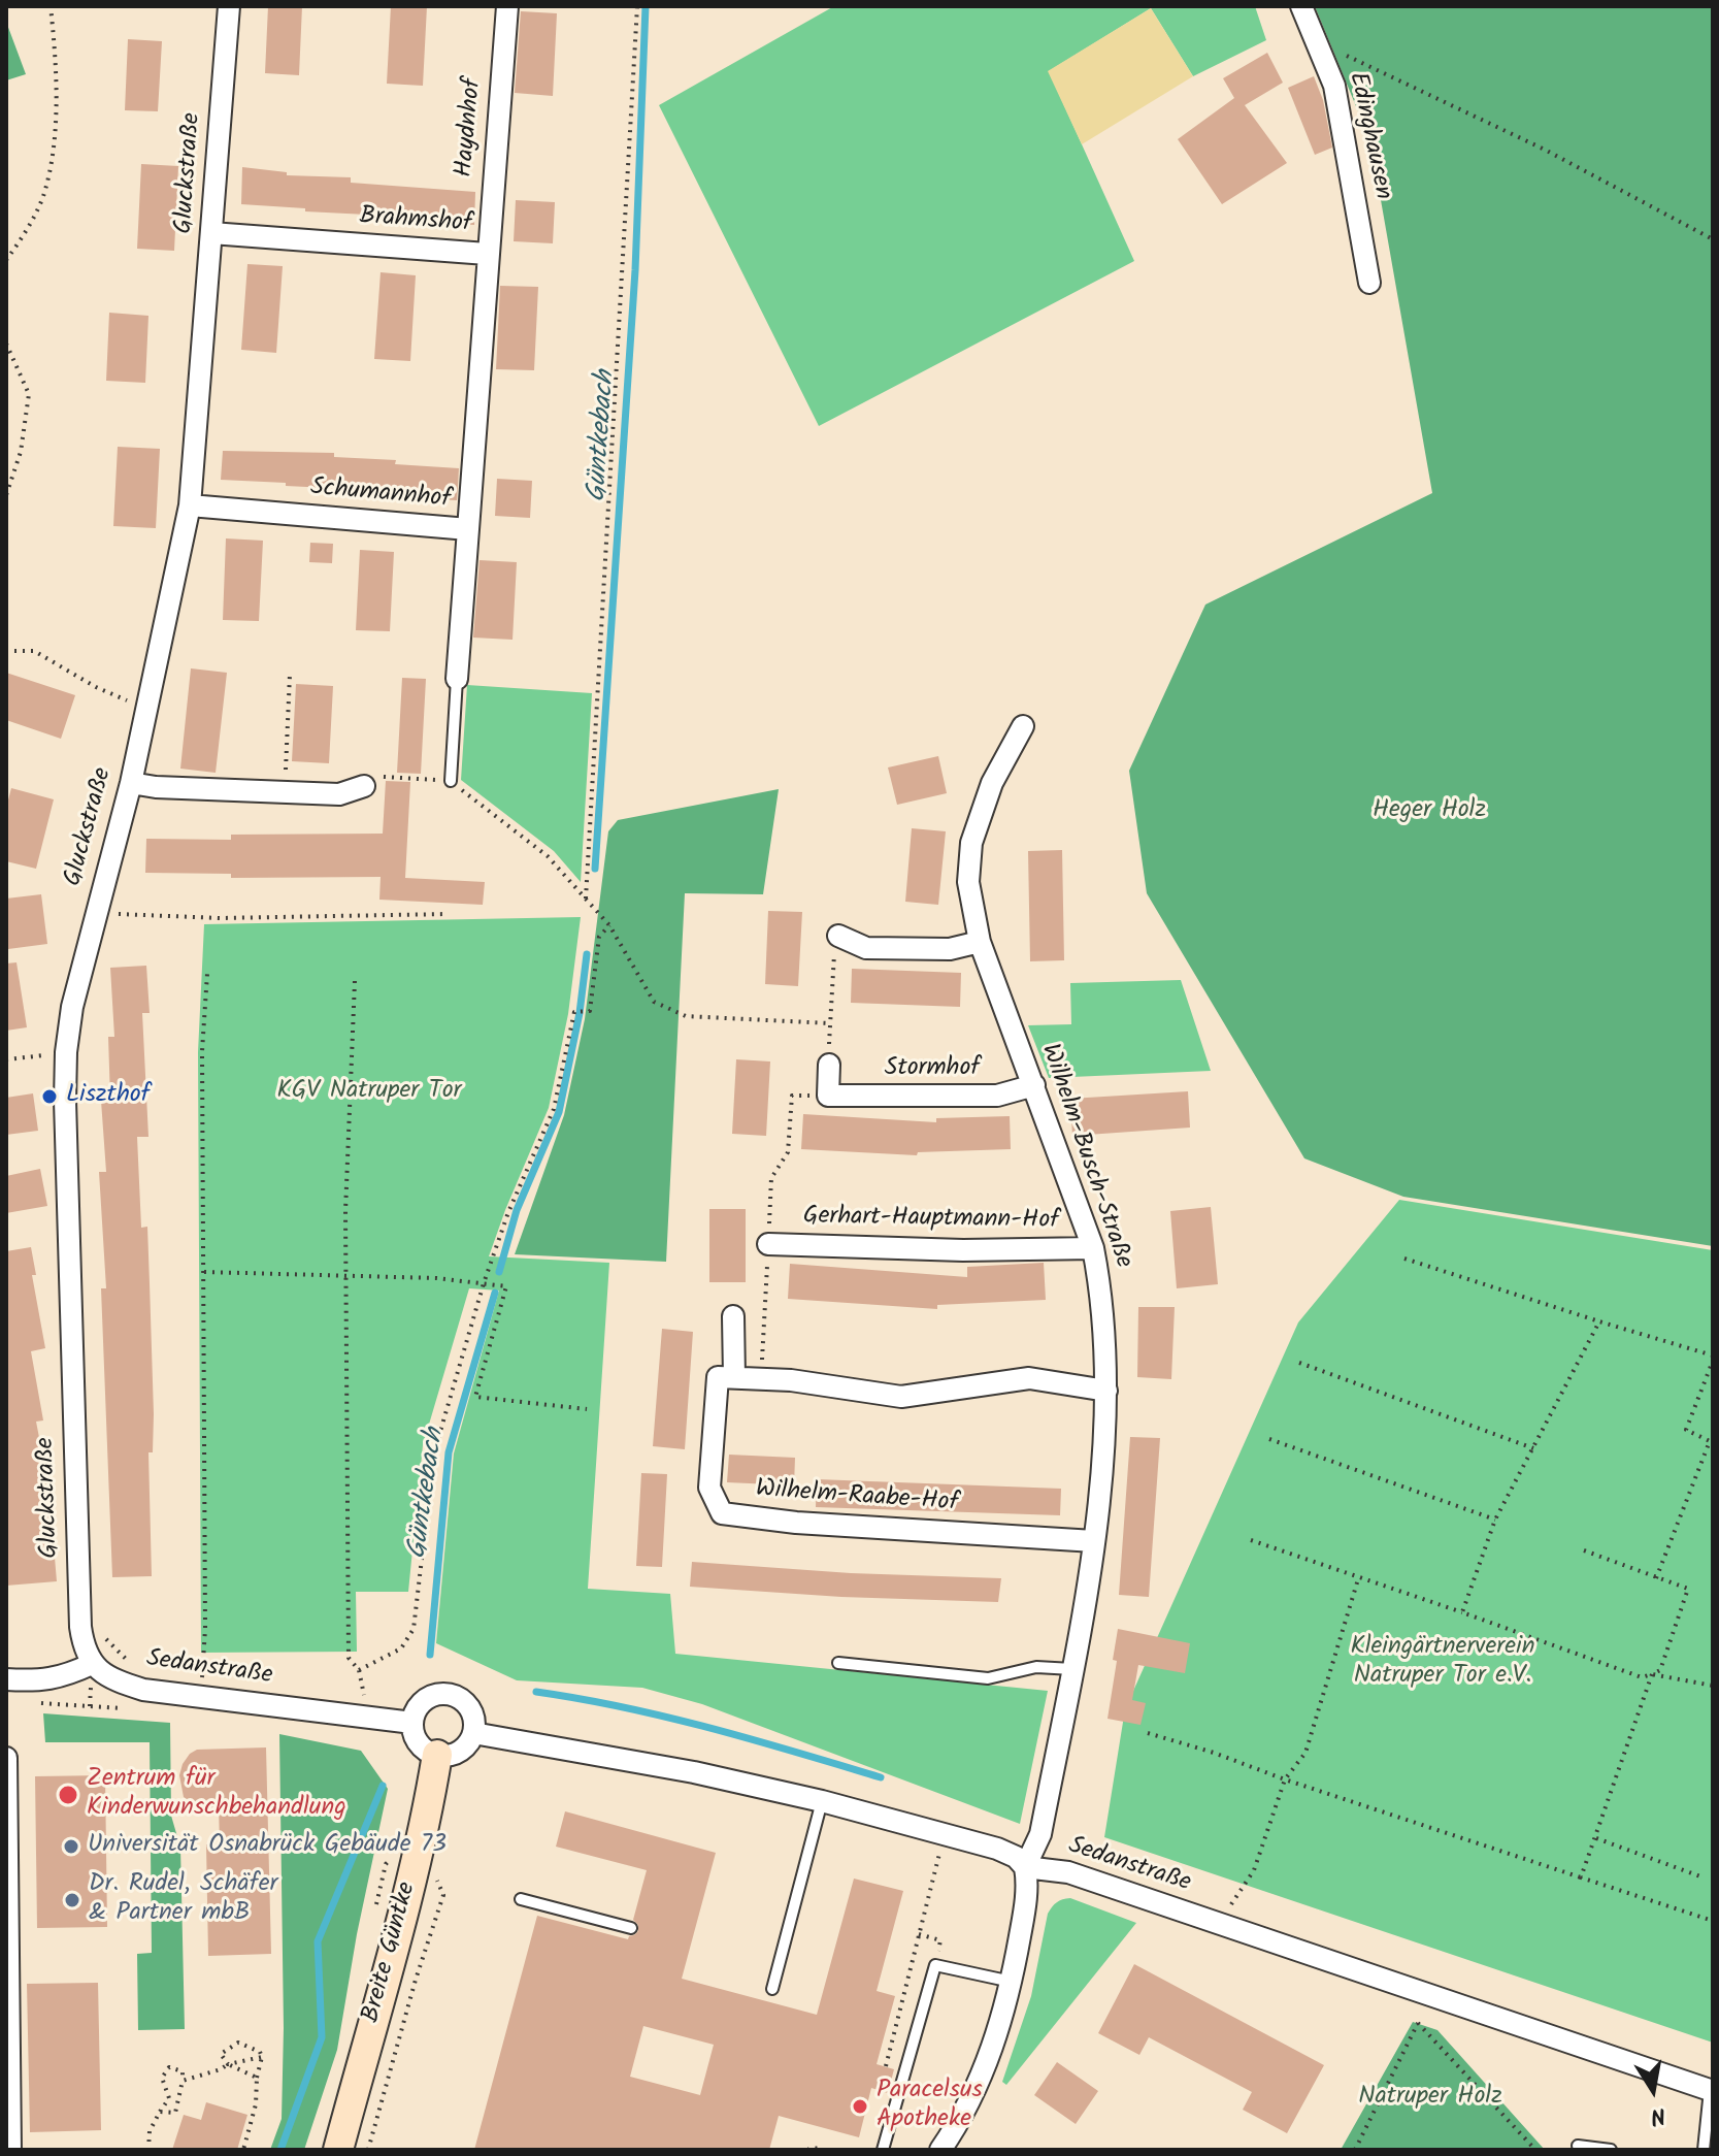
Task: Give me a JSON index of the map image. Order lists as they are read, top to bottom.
{
  "streets": {
    "street": [
      "Haydnhof",
      "Edinghausen",
      "Gluckstraße",
      "Brahmshof",
      "Schumannhof",
      "Stormhof",
      "Wilhelm-Busch-Straße",
      "Gerhart-Hauptmann-Hof",
      "Wilhelm-Raabe-Hof",
      "Sedanstraße",
      "Breite Güntke"
    ]
  },
  "crossings": [
    ["Haydnhof", "Brahmshof"],
    ["Gluckstraße", "Brahmshof"],
    ["Gluckstraße", "Schumannhof"],
    ["Gluckstraße", "Sedanstraße"],
    ["Brahmshof", "Schumannhof"],
    ["Stormhof", "Wilhelm-Busch-Straße"],
    ["Wilhelm-Busch-Straße", "Gerhart-Hauptmann-Hof"],
    ["Wilhelm-Busch-Straße", "Wilhelm-Raabe-Hof"],
    ["Wilhelm-Busch-Straße", "Sedanstraße"],
    ["Sedanstraße", "Breite Güntke"]
  ],
  "water": ["Güntkebach"],
  "parks": [
    "Heger Holz",
    "KGV Natruper Tor",
    "Kleingärtnerverein Natruper Tor e.V.",
    "Natruper Holz"
  ],
  "places": [
    "Liszthof",
    "Zentrum für Kinderwunschbehandlung",
    "Universität Osnabrück Gebäude 73",
    "Dr. Rudel, Schäfer & Partner mbB",
    "Paracelsus Apotheke"
  ],
  "north": "bottom"
}
